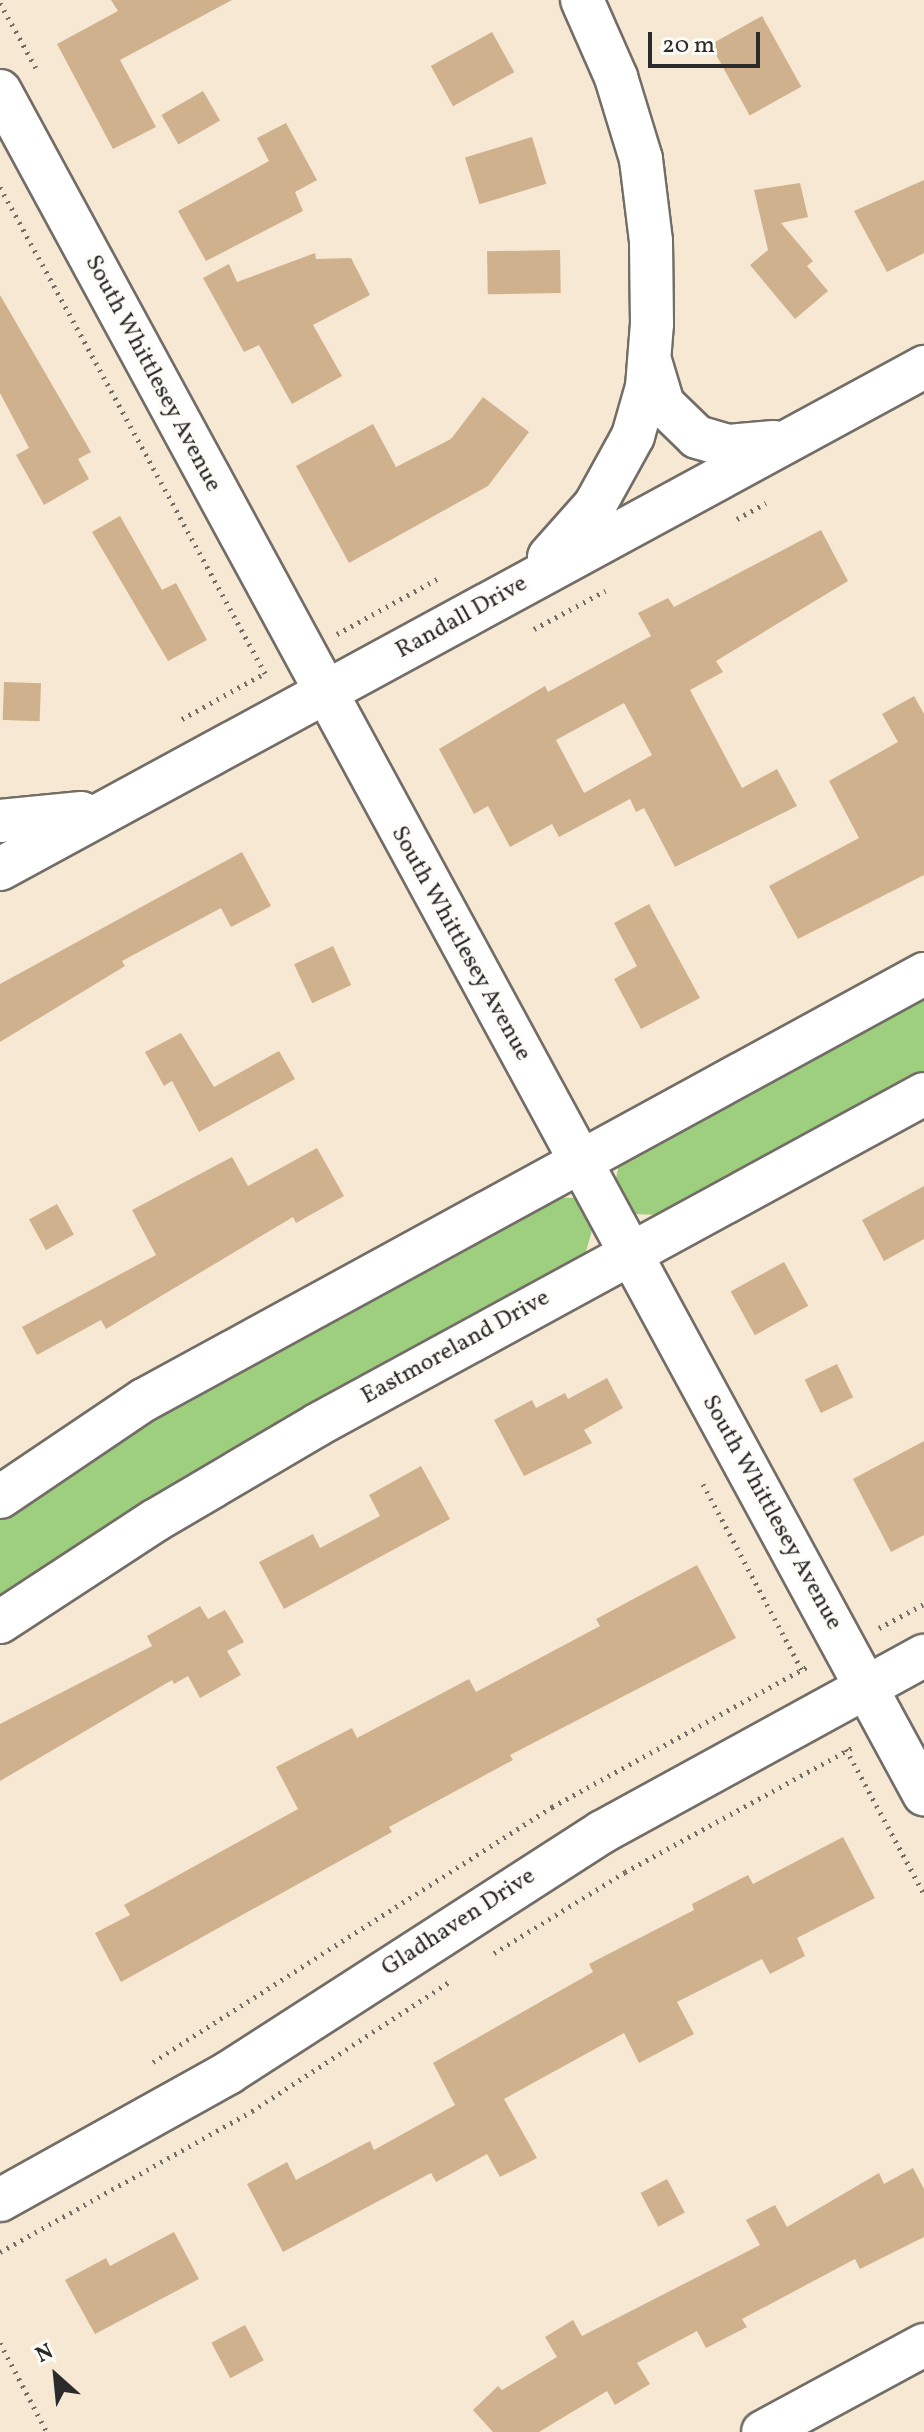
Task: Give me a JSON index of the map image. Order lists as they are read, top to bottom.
{
  "streets": {
    "street": [
      "South Whittlesey Avenue",
      "Randall Drive",
      "Eastmoreland Drive",
      "Gladhaven Drive"
    ]
  },
  "crossings": [
    ["South Whittlesey Avenue", "Randall Drive"],
    ["South Whittlesey Avenue", "Eastmoreland Drive"],
    ["South Whittlesey Avenue", "Gladhaven Drive"]
  ],
  "scale_bar": "20 m",
  "north": "top left"
}
